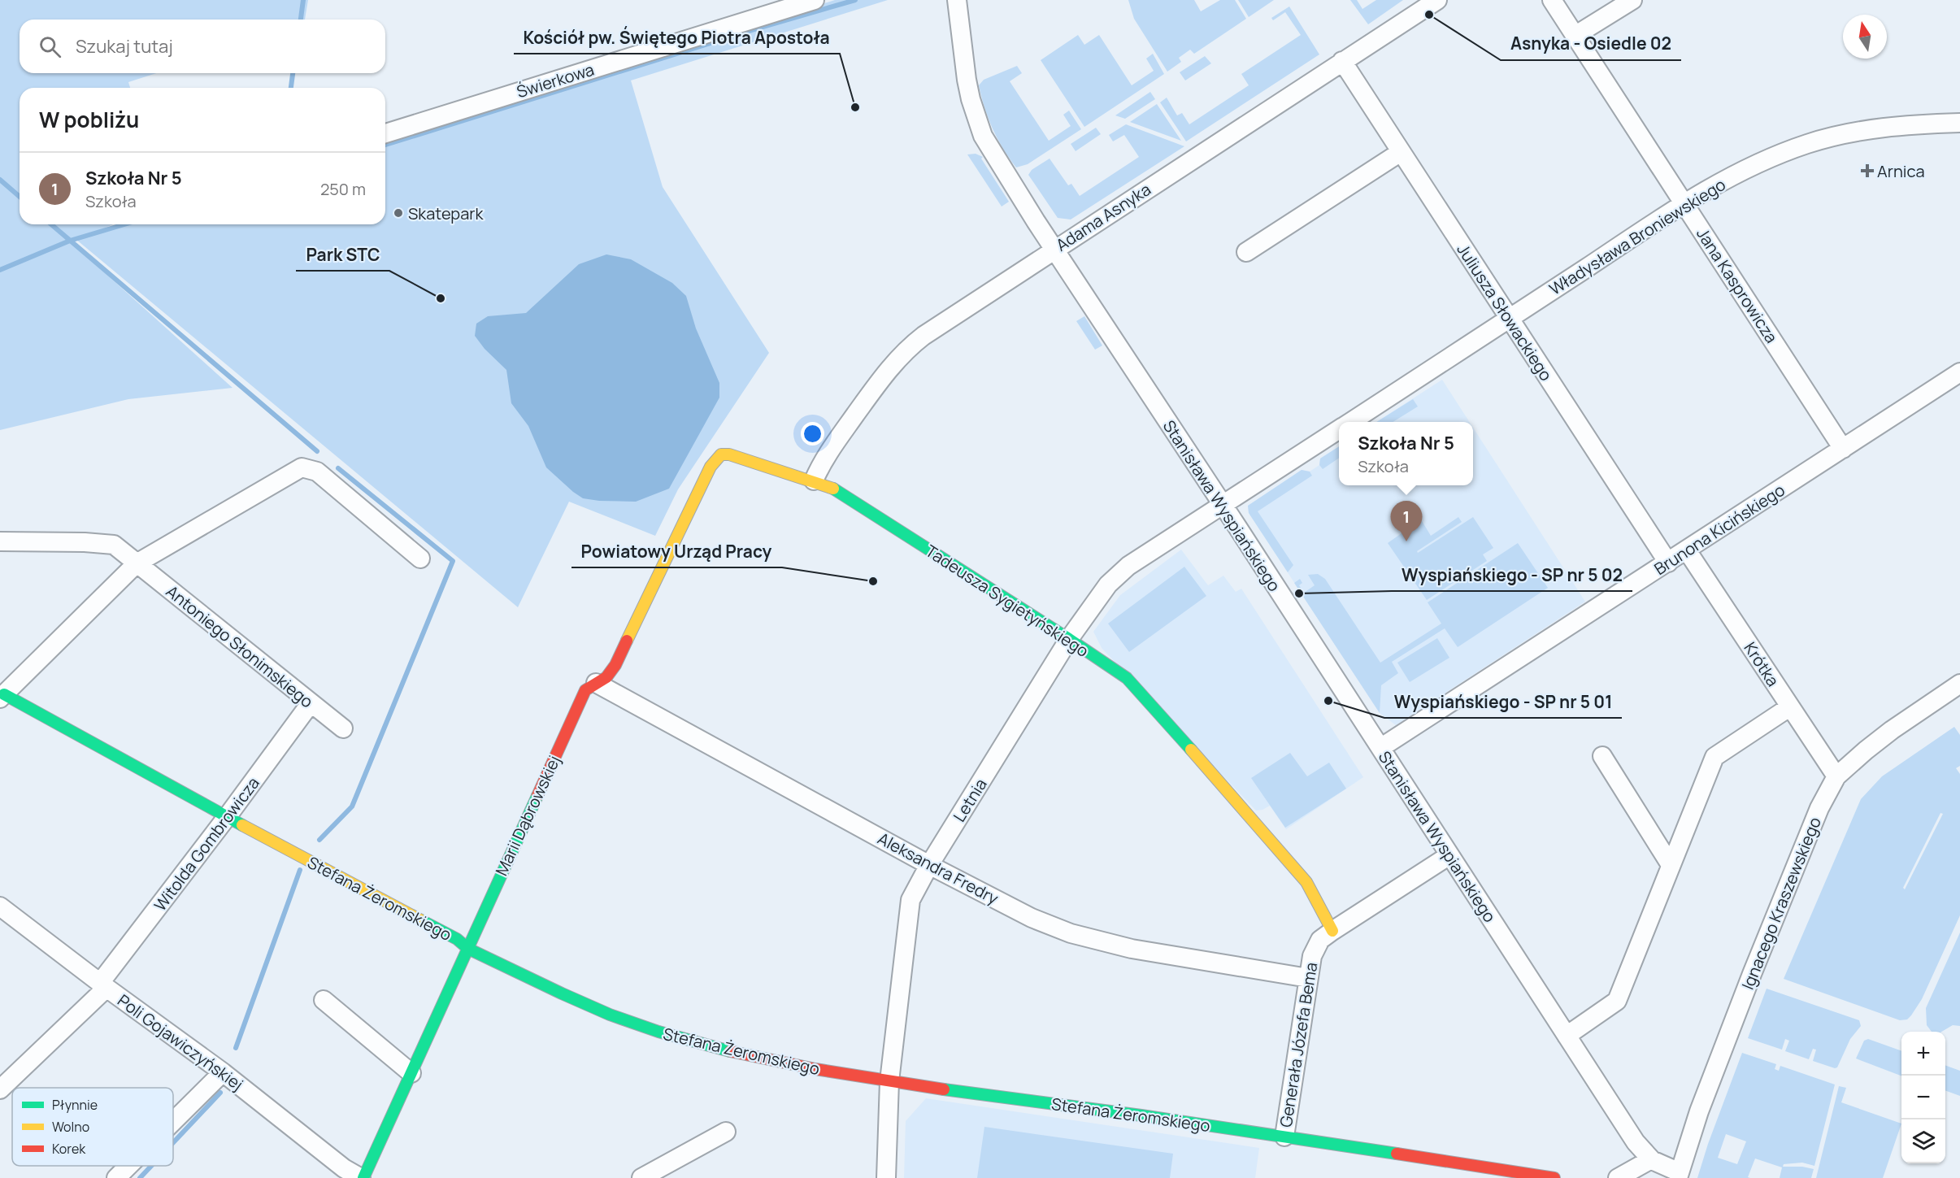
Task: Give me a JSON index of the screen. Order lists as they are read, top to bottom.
{
  "streets": {
    "street": [
      "Świerkowa",
      "Adama Asnyka",
      "Władysława Broniewskiego",
      "Jana Kasprowicza",
      "Juliusza Słowackiego",
      "Stanisława Wyspiańskiego",
      "Brunona Kicińskiego",
      "Tadeusza Sygietyńskiego",
      "Antoniego Słonimskiego",
      "Krótka",
      "Letnia",
      "Marii Dąbrowskiej",
      "Witolda Gombrowicza",
      "Aleksandra Fredry",
      "Stefana Żeromskiego",
      "Ignacego Kraszewskiego",
      "Poli Gojawiczyńskiej",
      "Generała Józefa Bema"
    ]
  },
  "crossings": [
    ["Adama Asnyka", "Juliusza Słowackiego"],
    ["Adama Asnyka", "Stanisława Wyspiańskiego"],
    ["Adama Asnyka", "Tadeusza Sygietyńskiego"],
    ["Władysława Broniewskiego", "Jana Kasprowicza"],
    ["Władysława Broniewskiego", "Juliusza Słowackiego"],
    ["Władysława Broniewskiego", "Stanisława Wyspiańskiego"],
    ["Władysława Broniewskiego", "Letnia"],
    ["Jana Kasprowicza", "Brunona Kicińskiego"],
    ["Juliusza Słowackiego", "Brunona Kicińskiego"],
    ["Stanisława Wyspiańskiego", "Brunona Kicińskiego"],
    ["Stanisława Wyspiańskiego", "Letnia"],
    ["Stanisława Wyspiańskiego", "Ignacego Kraszewskiego"],
    ["Stanisława Wyspiańskiego", "Generała Józefa Bema"],
    ["Brunona Kicińskiego", "Krótka"],
    ["Tadeusza Sygietyńskiego", "Letnia"],
    ["Tadeusza Sygietyńskiego", "Marii Dąbrowskiej"],
    ["Tadeusza Sygietyńskiego", "Generała Józefa Bema"],
    ["Antoniego Słonimskiego", "Witolda Gombrowicza"],
    ["Krótka", "Ignacego Kraszewskiego"],
    ["Letnia", "Aleksandra Fredry"],
    ["Letnia", "Stefana Żeromskiego"],
    ["Marii Dąbrowskiej", "Aleksandra Fredry"],
    ["Marii Dąbrowskiej", "Stefana Żeromskiego"],
    ["Marii Dąbrowskiej", "Poli Gojawiczyńskiej"],
    ["Witolda Gombrowicza", "Stefana Żeromskiego"],
    ["Witolda Gombrowicza", "Poli Gojawiczyńskiej"],
    ["Aleksandra Fredry", "Generała Józefa Bema"],
    ["Stefana Żeromskiego", "Generała Józefa Bema"]
  ],
  "places": {
    "other": [
      "Asnyka - Osiedle 02",
      "Kościół pw. Świętego Piotra Apostoła",
      "Skatepark",
      "Park STC",
      "Powiatowy Urząd Pracy",
      "Wyspiańskiego - SP nr 5 02",
      "Wyspiańskiego - SP nr 5 01"
    ],
    "health": ["Arnica"]
  },
  "legend": ["Płynnie", "Wolno", "Korek"],
  "north": "top",
  "page": {
    "search": "Szukaj tutaj",
    "heading": "W pobliżu",
    "list": [
      {
        "mark": "1",
        "name": "Szkoła Nr 5",
        "note": "Szkoła",
        "value": "250 m"
      }
    ],
    "popup": ["Szkoła Nr 5", "Szkoła"],
    "pins": "1",
    "map_buttons": ["+", "−"]
  }
}
